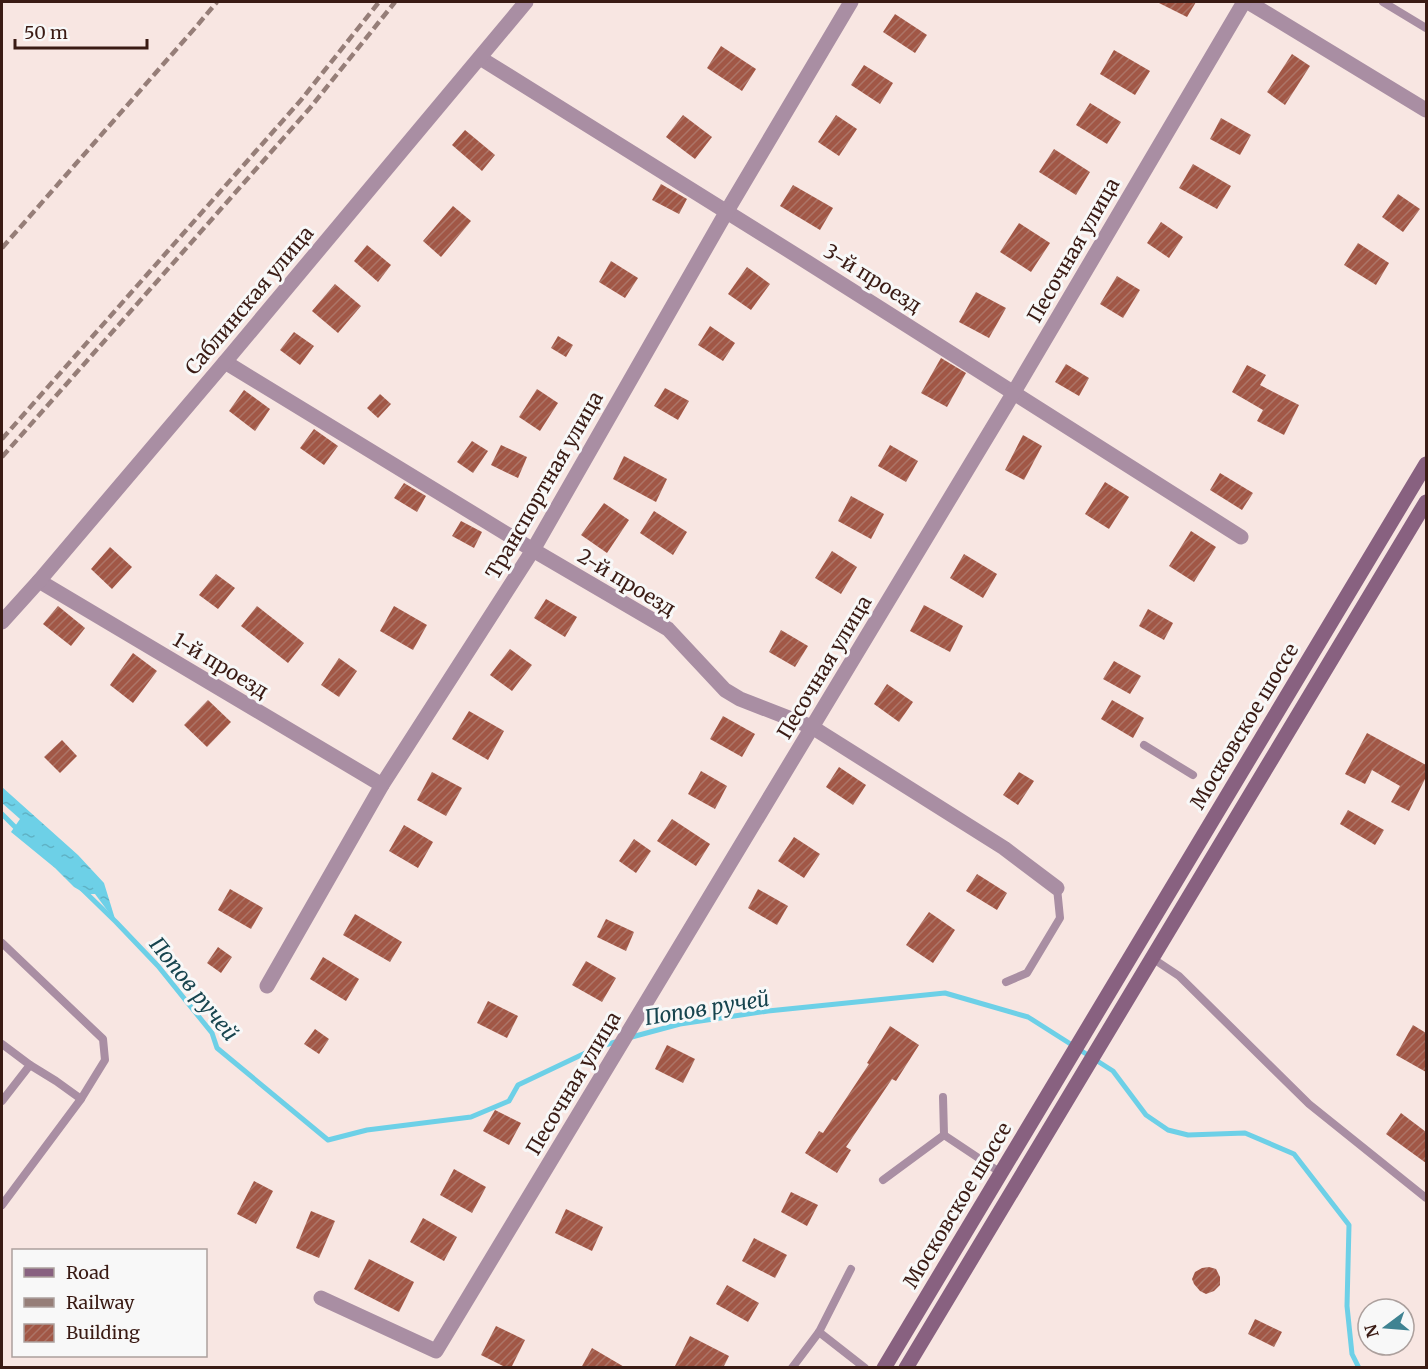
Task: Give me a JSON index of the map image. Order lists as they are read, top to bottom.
{
  "streets": {
    "main road": ["Московское шоссе"],
    "street": [
      "Песочная улица",
      "3-й проезд",
      "Саблинская улица",
      "Транспортная улица",
      "2-й проезд",
      "1-й проезд"
    ]
  },
  "crossings": [
    ["Песочная улица", "3-й проезд"],
    ["Песочная улица", "2-й проезд"],
    ["3-й проезд", "Саблинская улица"],
    ["3-й проезд", "Транспортная улица"],
    ["Саблинская улица", "2-й проезд"],
    ["Саблинская улица", "1-й проезд"],
    ["Транспортная улица", "2-й проезд"],
    ["Транспортная улица", "1-й проезд"]
  ],
  "water": ["Попов ручей"],
  "legend": ["Road", "Railway", "Building"],
  "scale_bar": "50 m",
  "north": "left"
}
